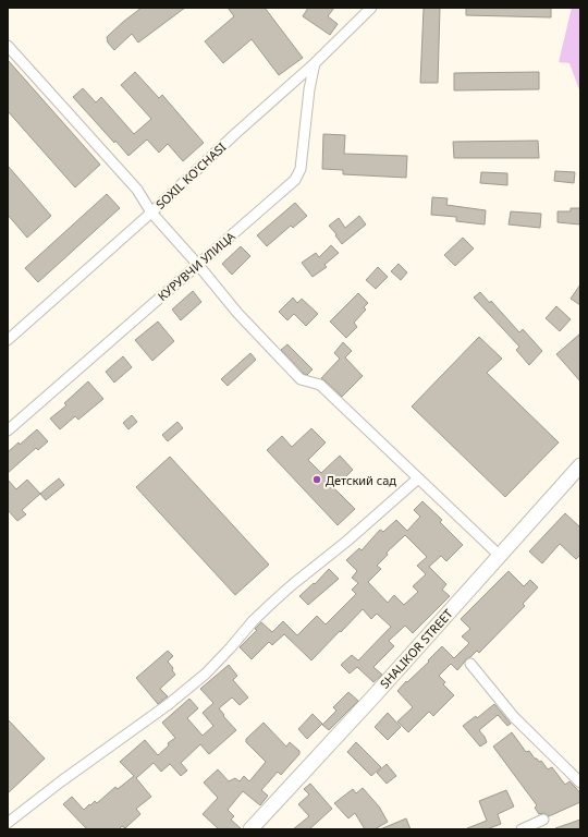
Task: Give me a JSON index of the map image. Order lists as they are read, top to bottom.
{
  "streets": {
    "street": ["SOXIL KO'CHASI", "КУРУВЧИ УЛИЦА", "SHАLIKOR STREET"]
  },
  "crossings": [
    ["SOXIL KO'CHASI", "КУРУВЧИ УЛИЦА"]
  ],
  "places": ["Детский сад"]
}
